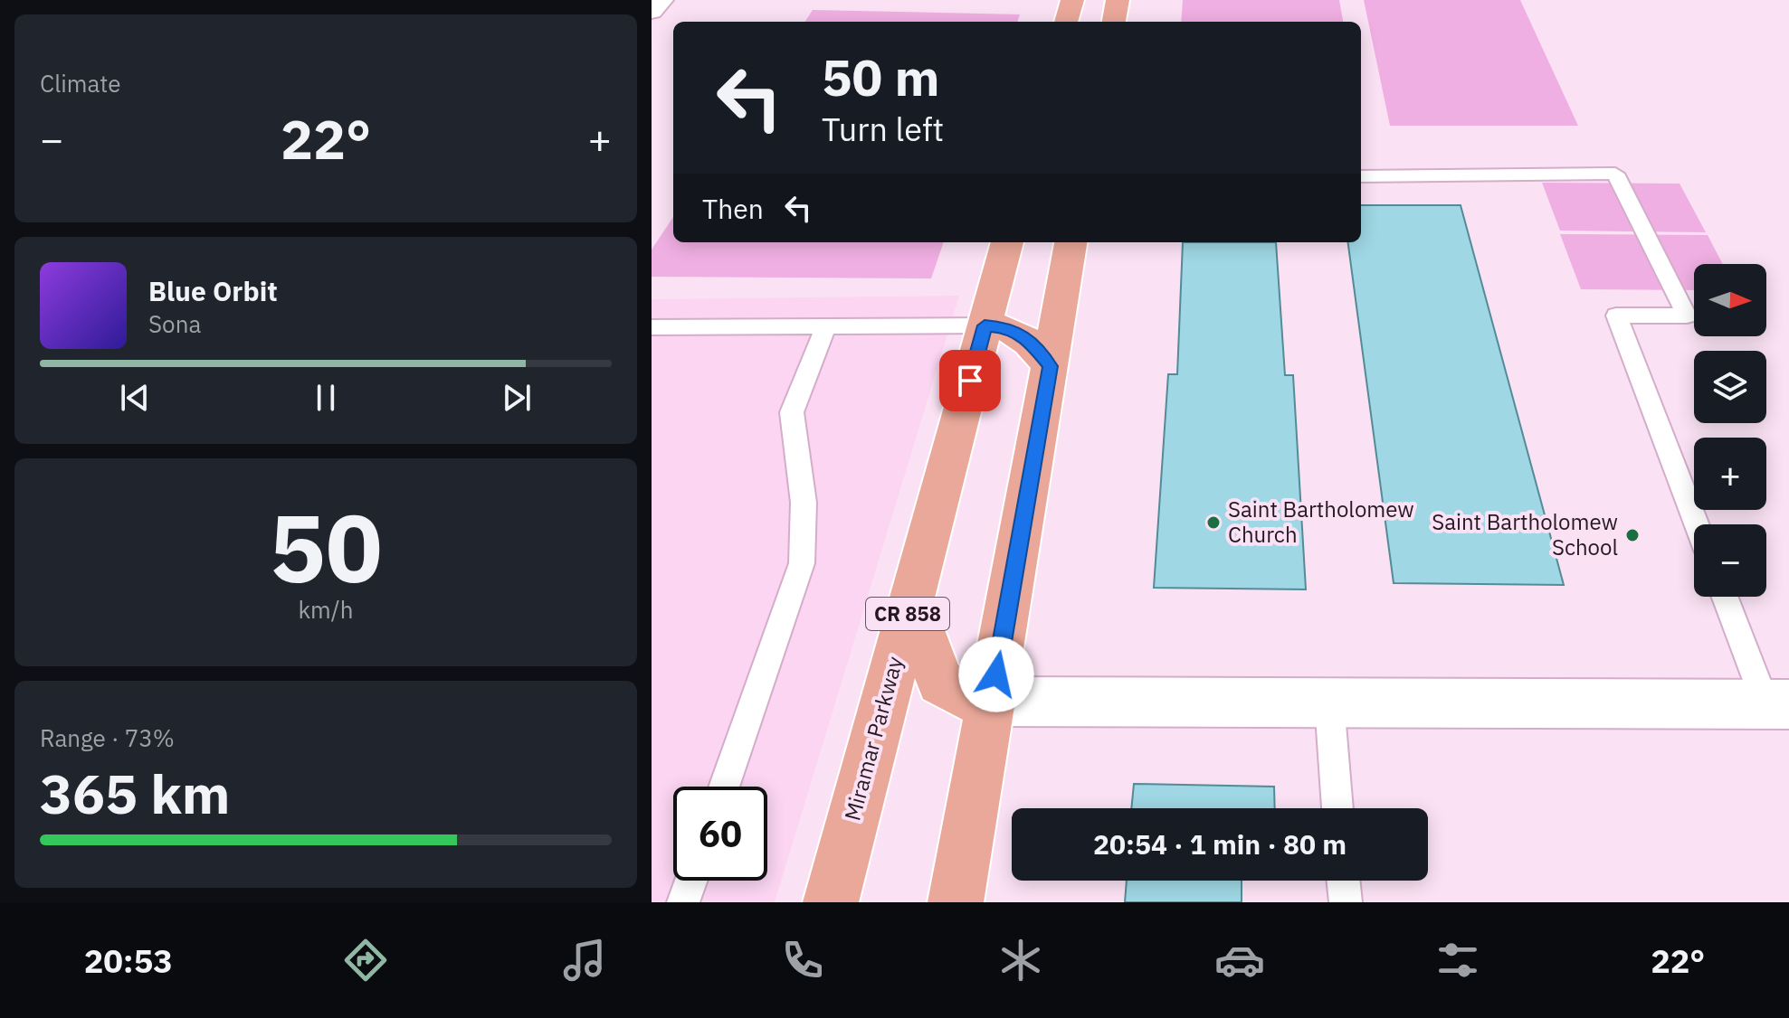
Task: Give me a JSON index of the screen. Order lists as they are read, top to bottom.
{
  "streets": {
    "main road": ["CR 858", "Miramar Parkway"]
  },
  "places": ["Saint Bartholomew Church", "Saint Bartholomew School"],
  "north": "right",
  "page": {
    "tile": [
      "Climate",
      ["50", "km/h"],
      ["Range · 73%", "365 km"]
    ],
    "turn": ["50 m", "Turn left"],
    "heat": ["−", "22°", "+"],
    "then": "Then",
    "song": ["Blue Orbit", "Sona"],
    "map_buttons": ["+", "−"],
    "limit": "60",
    "trip": "20:54 · 1 min · 80 m",
    "tabs": ["20:53", "22°"]
  }
}
